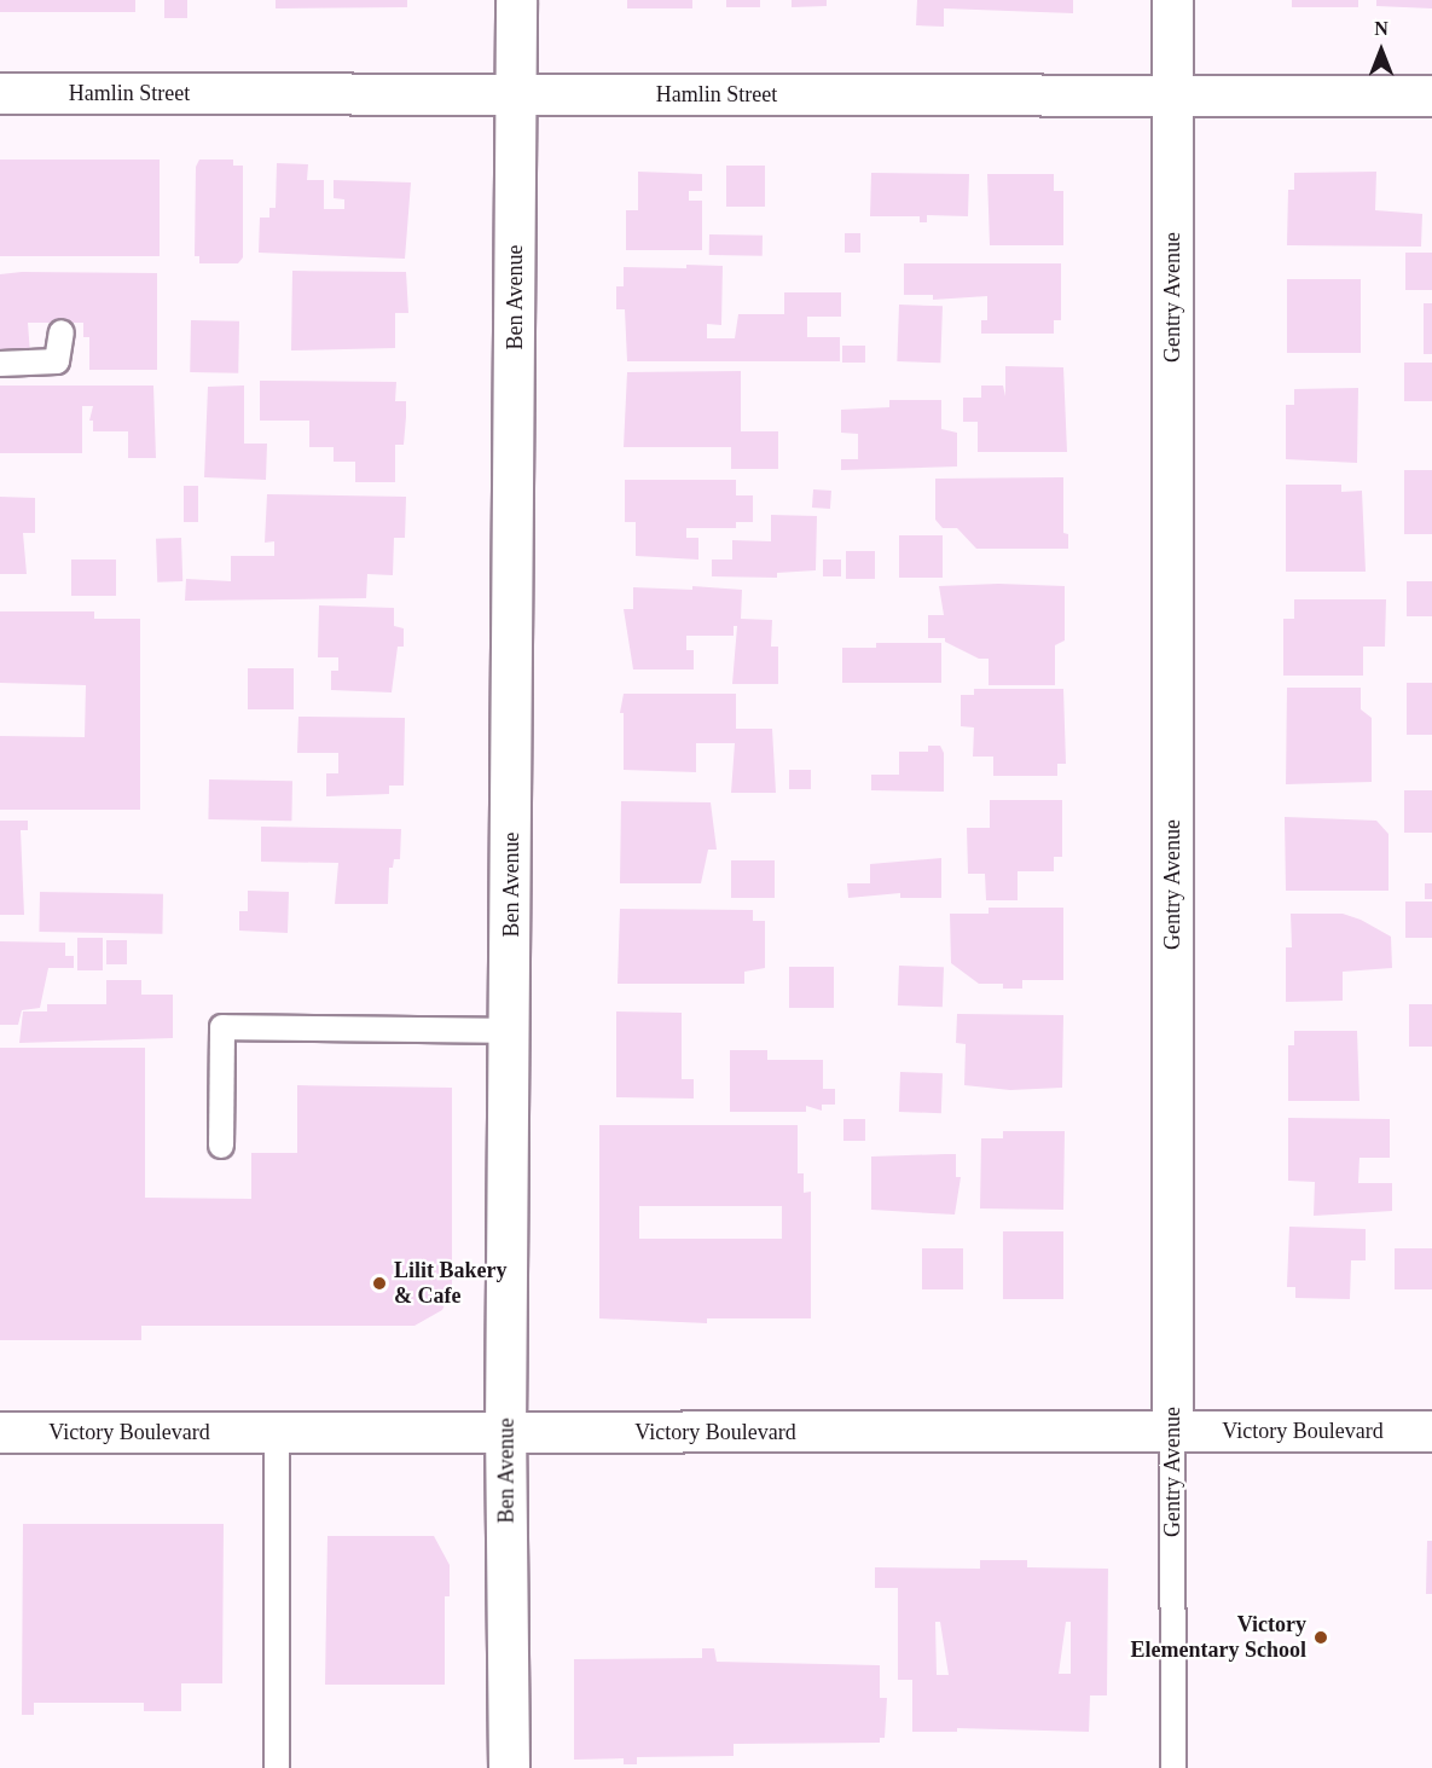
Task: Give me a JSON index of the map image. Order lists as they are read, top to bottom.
{
  "streets": {
    "street": [
      "Hamlin Street",
      "Ben Avenue",
      "Gentry Avenue",
      "Victory Boulevard"
    ]
  },
  "crossings": [
    ["Hamlin Street", "Ben Avenue"],
    ["Hamlin Street", "Gentry Avenue"],
    ["Ben Avenue", "Victory Boulevard"],
    ["Gentry Avenue", "Victory Boulevard"]
  ],
  "places": ["Lilit Bakery & Cafe", "Victory Elementary School"],
  "north": "top"
}
